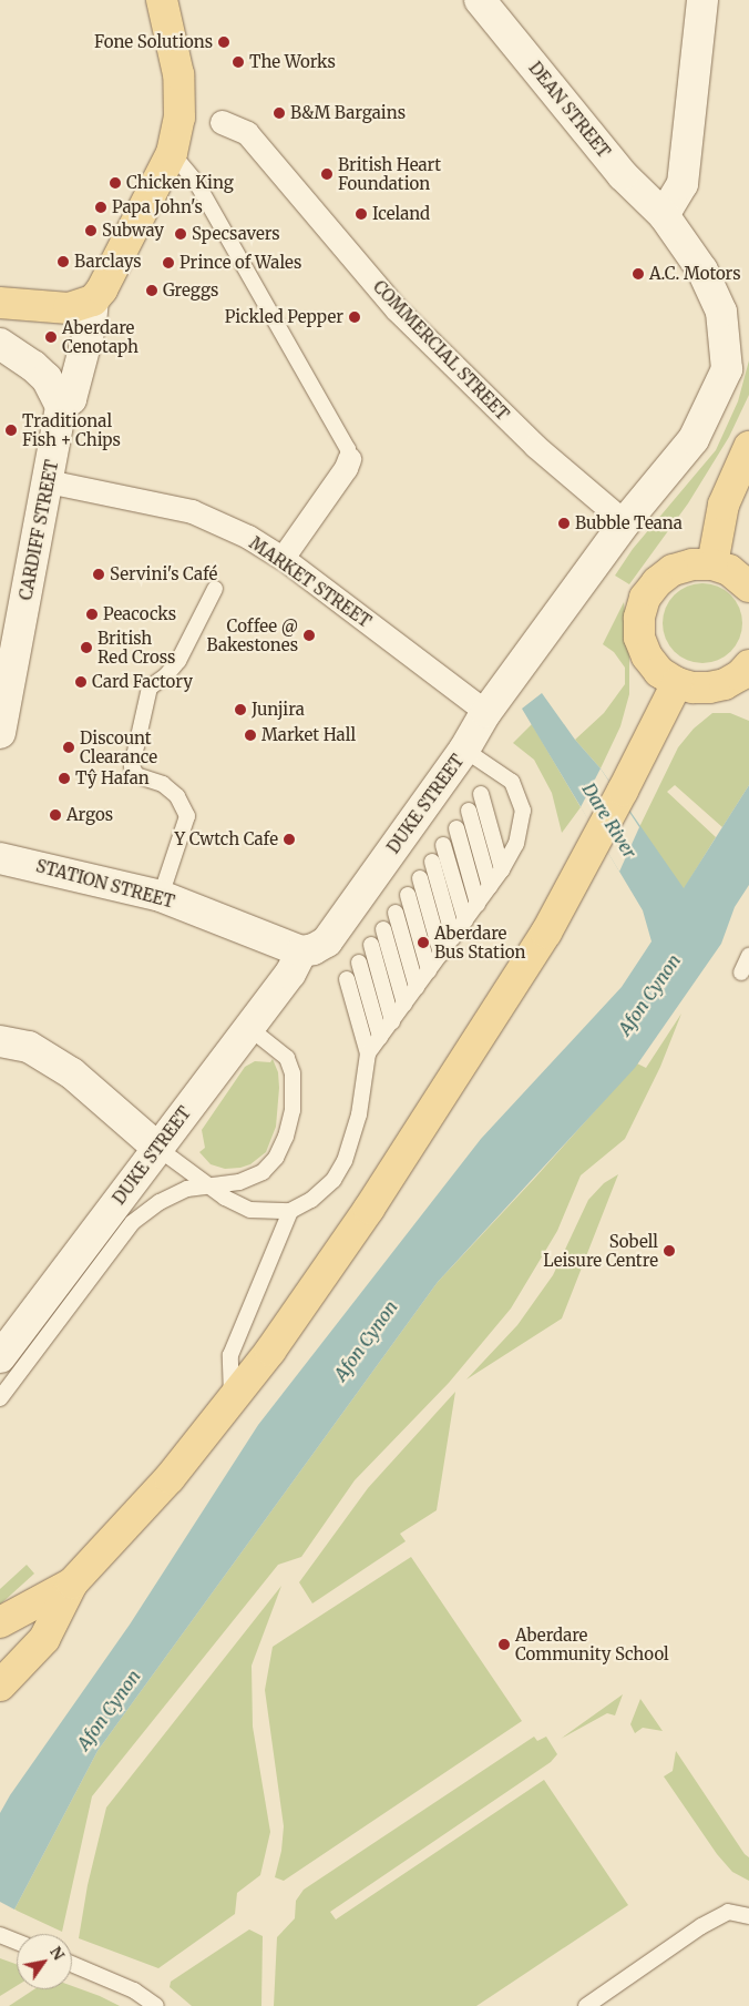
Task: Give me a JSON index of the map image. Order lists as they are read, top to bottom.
{
  "streets": {
    "street": [
      "DEAN STREET",
      "COMMERCIAL STREET",
      "CARDIFF STREET",
      "MARKET STREET",
      "DUKE STREET",
      "STATION STREET"
    ]
  },
  "crossings": [
    ["DEAN STREET", "DUKE STREET"],
    ["COMMERCIAL STREET", "DUKE STREET"],
    ["CARDIFF STREET", "MARKET STREET"],
    ["MARKET STREET", "DUKE STREET"],
    ["DUKE STREET", "STATION STREET"]
  ],
  "water": ["Dare River", "Afon Cynon"],
  "places": [
    "Fone Solutions",
    "The Works",
    "B&M Bargains",
    "British Heart Foundation",
    "Chicken King",
    "Papa John's",
    "Iceland",
    "Subway",
    "Specsavers",
    "Barclays",
    "Prince of Wales",
    "A.C. Motors",
    "Greggs",
    "Pickled Pepper",
    "Aberdare Cenotaph",
    "Traditional Fish + Chips",
    "Bubble Teana",
    "Servini's Café",
    "Peacocks",
    "Coffee @ Bakestones",
    "British Red Cross",
    "Card Factory",
    "Junjira",
    "Market Hall",
    "Discount Clearance",
    "Tŷ Hafan",
    "Argos",
    "Y Cwtch Cafe",
    "Aberdare Bus Station",
    "Sobell Leisure Centre",
    "Aberdare Community School"
  ],
  "north": "top right"
}
